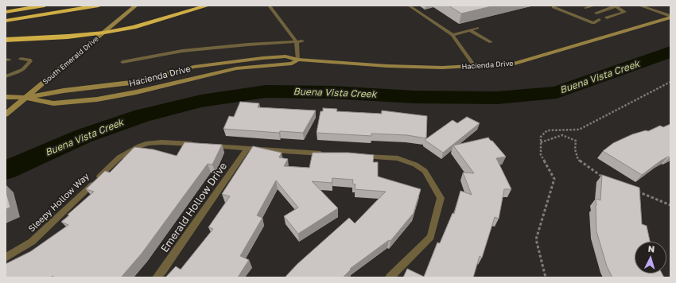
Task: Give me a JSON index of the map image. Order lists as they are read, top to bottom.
{
  "streets": {
    "main road": ["South Emerald Drive", "Hacienda Drive"],
    "lane": ["Sleepy Hollow Way", "Emerald Hollow Drive"]
  },
  "crossings": [
    ["South Emerald Drive", "Hacienda Drive"],
    ["Sleepy Hollow Way", "Emerald Hollow Drive"]
  ],
  "water": ["Buena Vista Creek"],
  "north": "top"
}
